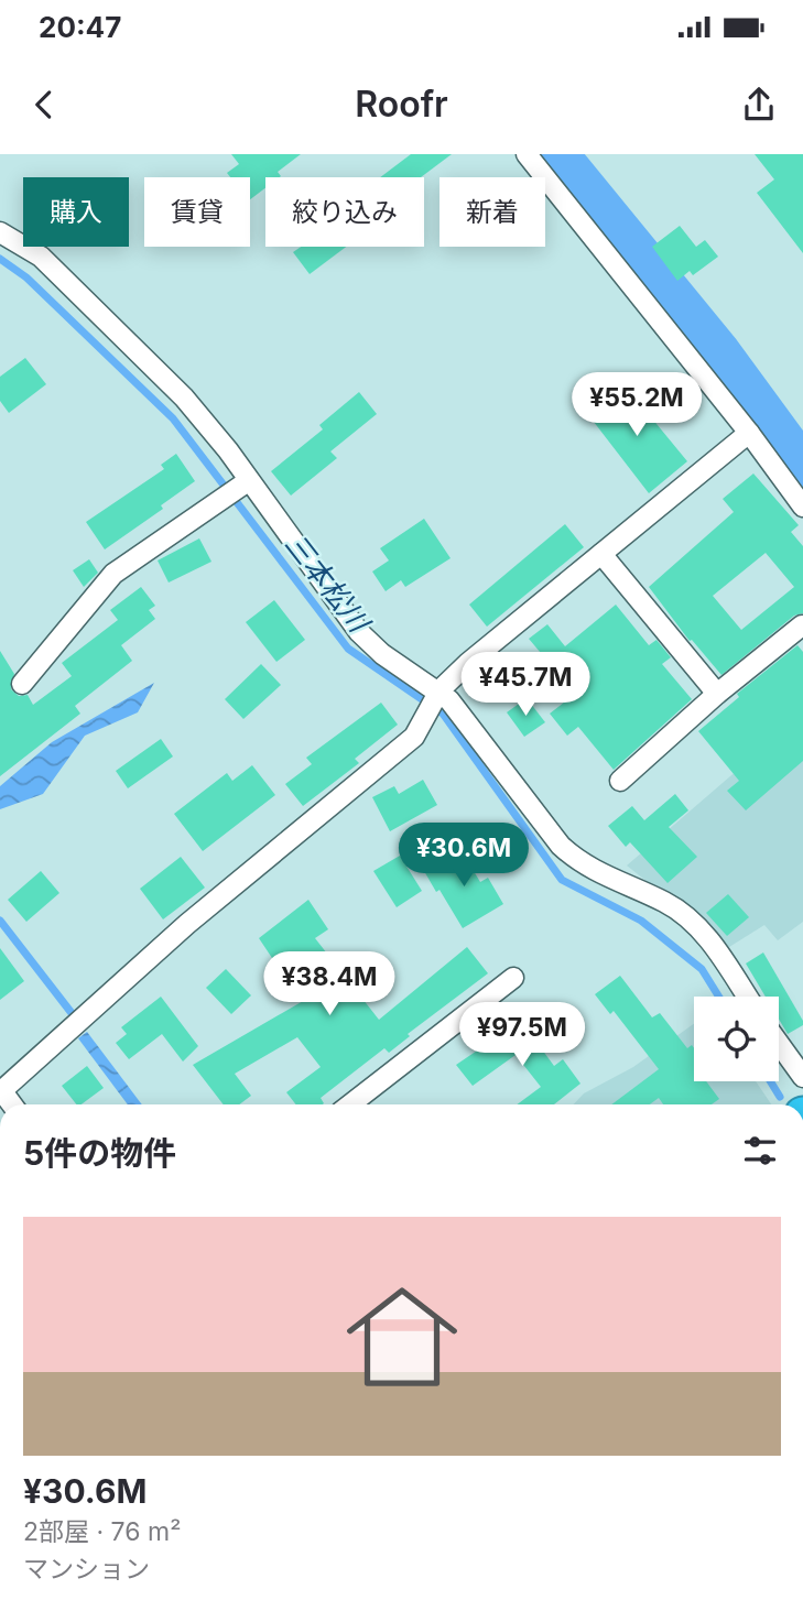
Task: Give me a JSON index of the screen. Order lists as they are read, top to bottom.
{
  "water": ["三本松川"],
  "page": {
    "status": "20:47",
    "header": "Roofr",
    "chip": [
      "購入",
      "賃貸",
      "絞り込み",
      "新着"
    ],
    "price": [
      "¥55.2M",
      "¥45.7M",
      "¥30.6M",
      "¥38.4M",
      "¥97.5M"
    ],
    "heading": "5件の物件",
    "list": [
      {
        "name": "¥30.6M",
        "note": "2部屋 · 76 m² · マンション"
      }
    ]
  }
}
